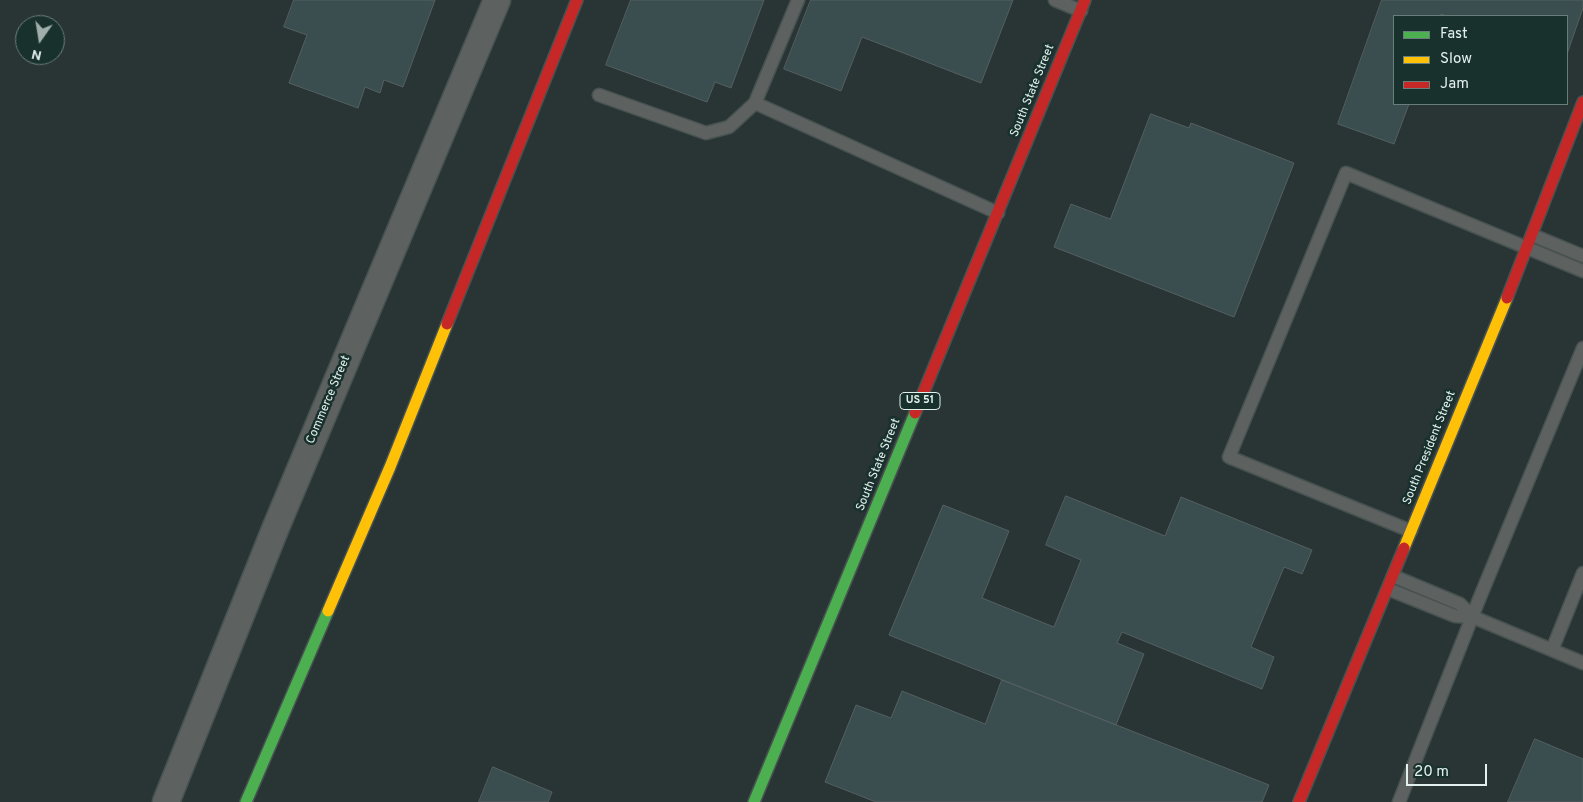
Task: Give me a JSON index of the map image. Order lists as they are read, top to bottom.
{
  "streets": {
    "street": [
      "South State Street",
      "Commerce Street",
      "US 51",
      "South President Street"
    ]
  },
  "legend": ["Fast", "Slow", "Jam"],
  "scale_bar": "20 m",
  "north": "bottom"
}
